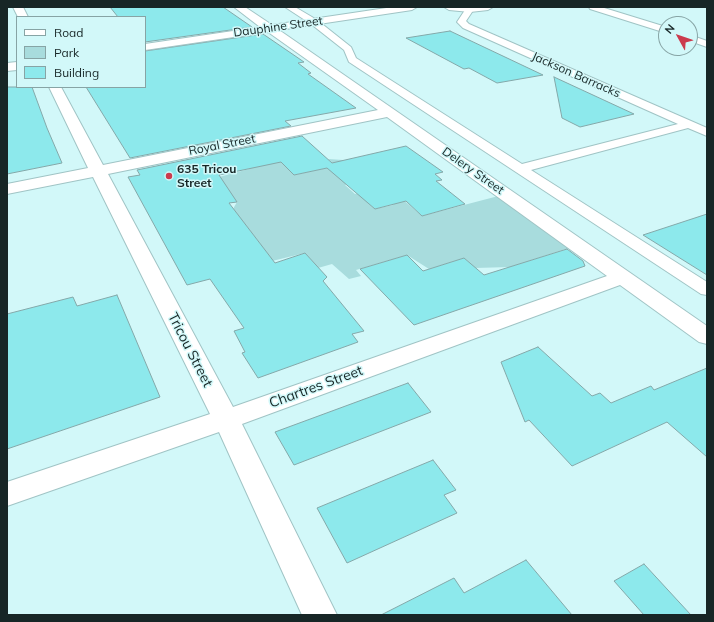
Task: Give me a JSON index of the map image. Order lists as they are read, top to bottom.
{
  "streets": {
    "street": [
      "Dauphine Street",
      "Royal Street",
      "Delery Street",
      "Tricou Street",
      "Chartres Street"
    ],
    "lane": ["Jackson Barracks"]
  },
  "crossings": [
    ["Dauphine Street", "Delery Street"],
    ["Royal Street", "Delery Street"],
    ["Royal Street", "Tricou Street"],
    ["Delery Street", "Chartres Street"],
    ["Tricou Street", "Chartres Street"]
  ],
  "places": ["635 Tricou Street"],
  "legend": ["Road", "Park", "Building"],
  "north": "top left"
}
